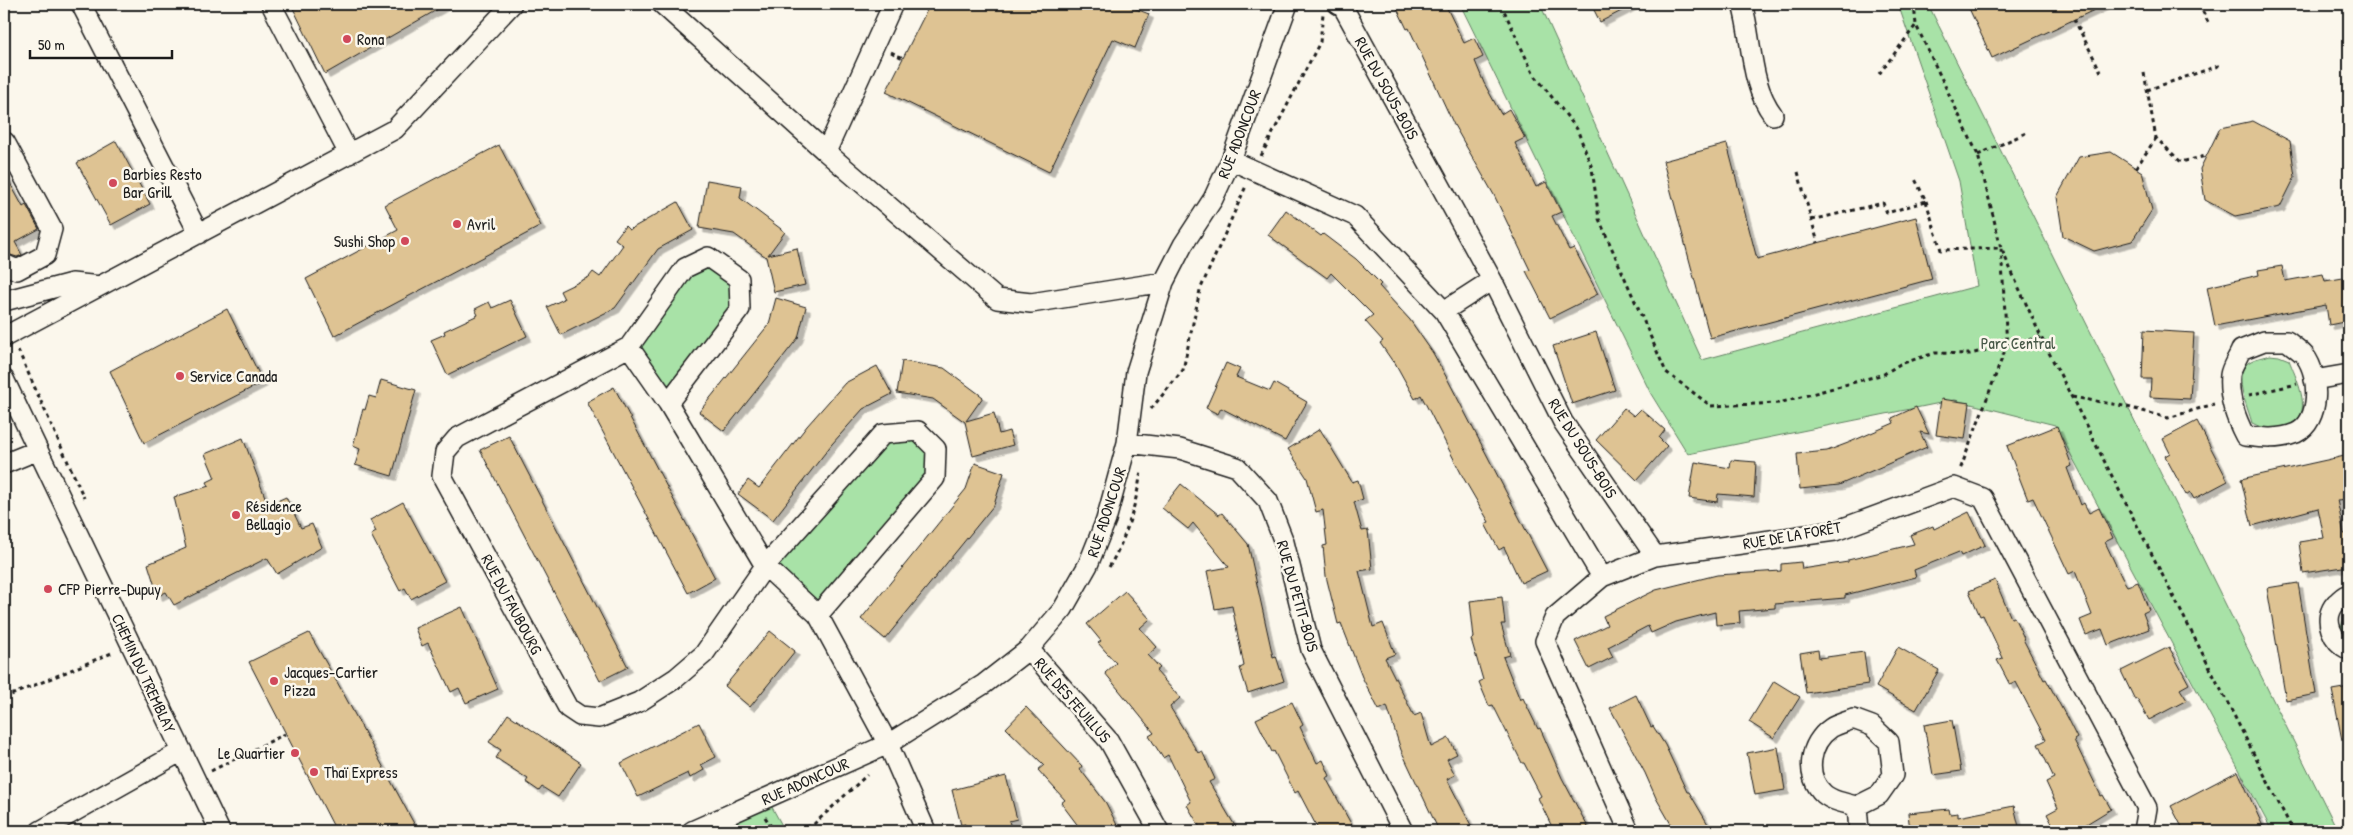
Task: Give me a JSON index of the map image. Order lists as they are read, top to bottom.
{
  "streets": {
    "street": [
      "RUE DU SOUS-BOIS",
      "RUE ADONCOUR",
      "RUE DE LA FORÊT",
      "RUE DU PETIT-BOIS",
      "RUE DU FAUBOURG",
      "CHEMIN DU TREMBLAY",
      "RUE DES FEUILLUS"
    ]
  },
  "crossings": [
    ["RUE DU SOUS-BOIS", "RUE DE LA FORÊT"],
    ["RUE ADONCOUR", "RUE DU PETIT-BOIS"],
    ["RUE ADONCOUR", "RUE DES FEUILLUS"]
  ],
  "parks": ["Parc Central"],
  "places": [
    "Rona",
    "Barbies Resto Bar Grill",
    "Avril",
    "Sushi Shop",
    "Service Canada",
    "Résidence Bellagio",
    "CFP Pierre-Dupuy",
    "Jacques-Cartier Pizza",
    "Le Quartier",
    "Thaï Express"
  ],
  "scale_bar": "50 m"
}
